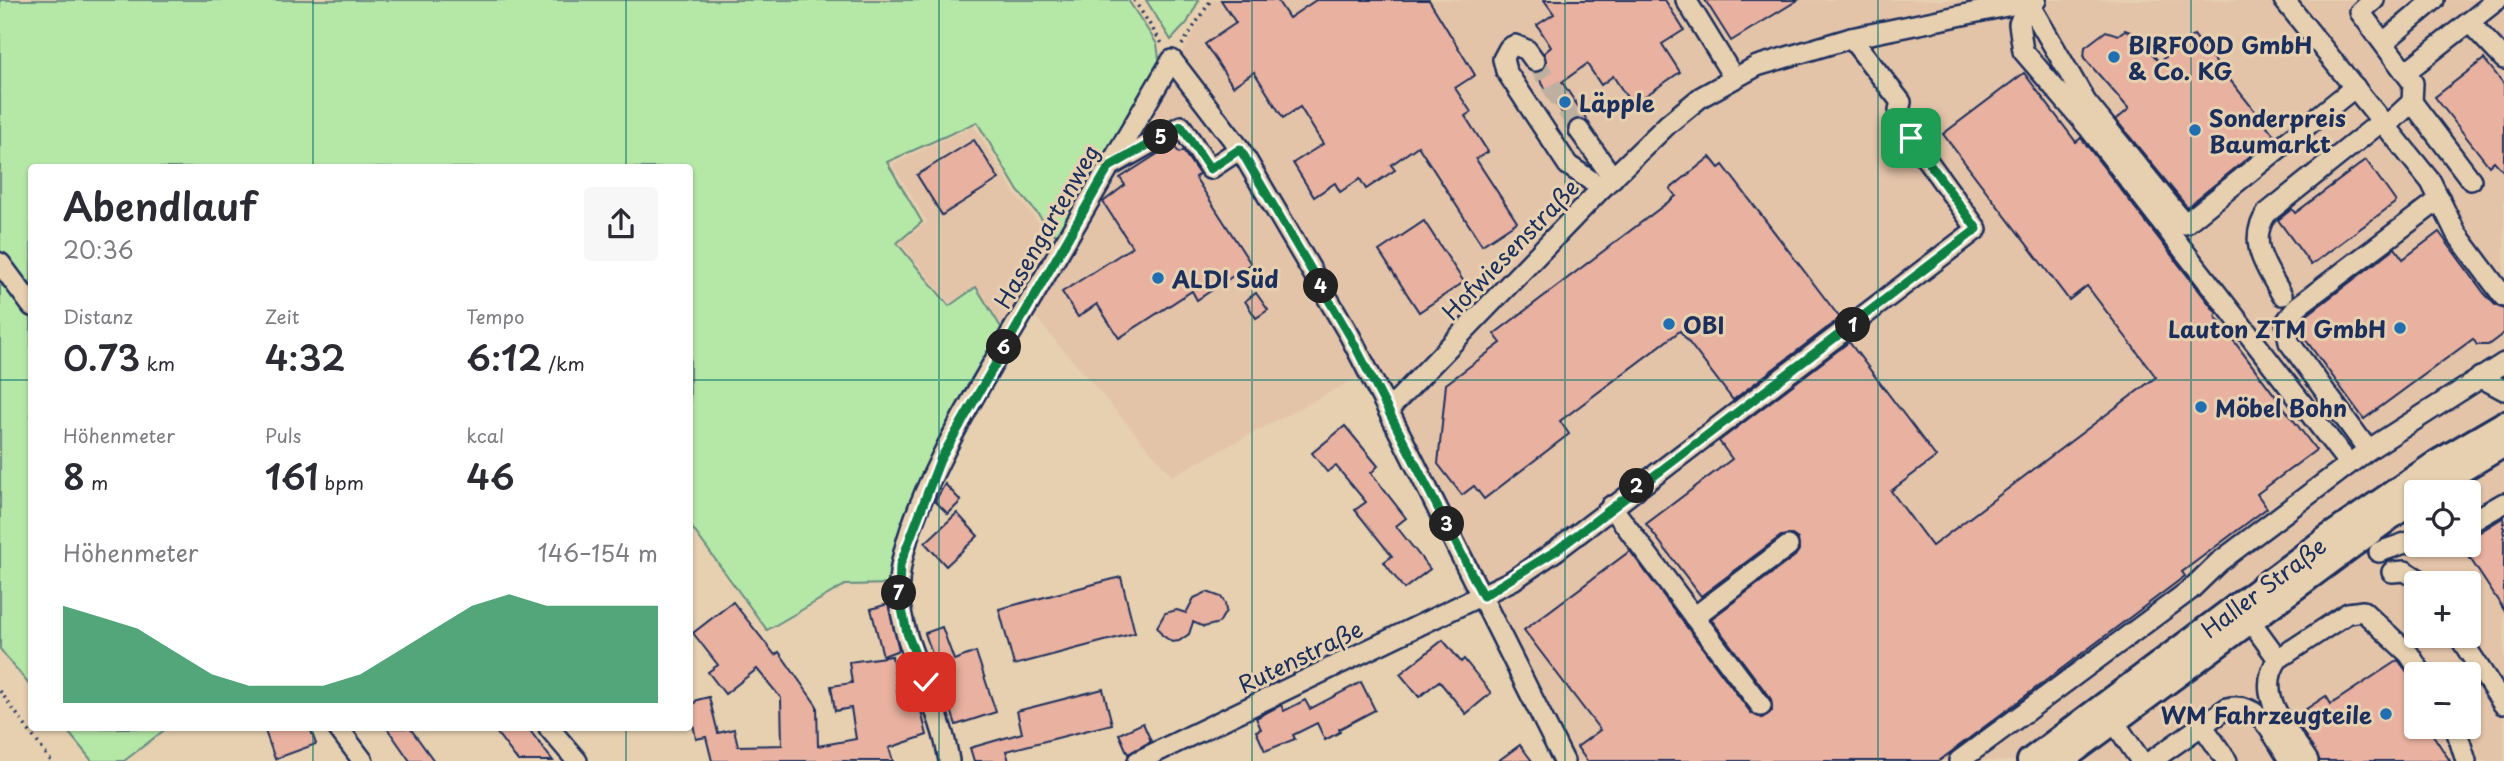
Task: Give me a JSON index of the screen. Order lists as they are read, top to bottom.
{
  "streets": {
    "main road": ["Haller Straße"],
    "street": ["Hasengartenweg", "Hofwiesenstraße", "Rutenstraße"]
  },
  "crossings": [
    ["Hofwiesenstraße", "Rutenstraße"]
  ],
  "places": [
    "BIRFOOD GmbH & Co. KG",
    "Läpple",
    "Sonderpreis Baumarkt",
    "ALDI Süd",
    "OBI",
    "Lauton ZTM GmbH",
    "Möbel Bohn",
    "WM Fahrzeugteile"
  ],
  "page": {
    "pins": [
      "5",
      "4",
      "1",
      "6",
      "2",
      "3",
      "7"
    ],
    "heading": ["Abendlauf", "20:36"],
    "stats": [
      ["Distanz", "0.73 km"],
      ["Zeit", "4:32"],
      ["Tempo", "6:12 /km"],
      ["Höhenmeter", "8 m"],
      ["Puls", "161 bpm"],
      ["kcal", "46"]
    ],
    "map_buttons": ["+", "−"],
    "chart": ["Höhenmeter", "146–154 m"]
  }
}
